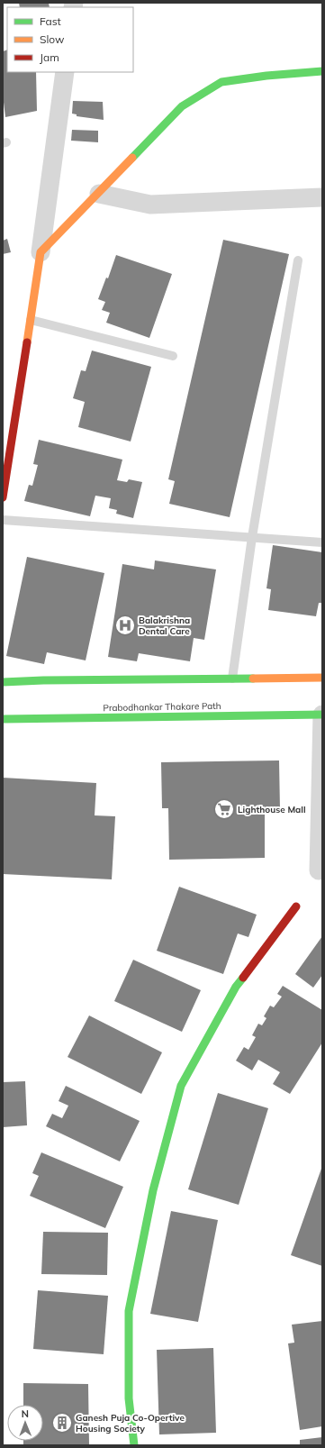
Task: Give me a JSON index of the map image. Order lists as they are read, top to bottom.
{
  "streets": {
    "street": ["Prabodhankar Thakare Path"]
  },
  "places": {
    "hospital": ["Balakrishna Dental Care"],
    "supermarket": ["Lighthouse Mall"],
    "building": ["Ganesh Puja Co-Opertive Housing Society"]
  },
  "legend": ["Fast", "Slow", "Jam"],
  "north": "top"
}
